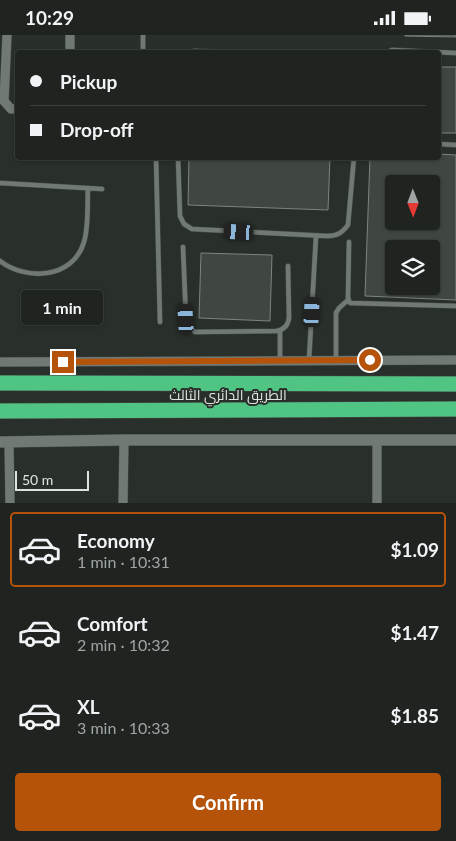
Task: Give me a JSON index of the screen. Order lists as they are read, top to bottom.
{
  "streets": {
    "highway": ["الطريق الدائري الثالث"]
  },
  "scale_bar": "50 m",
  "north": "bottom",
  "page": {
    "status": "10:29",
    "banner": ["Pickup", "Drop-off"],
    "bubble": "1 min",
    "scale": "50 m",
    "list": [
      {
        "name": "Economy",
        "note": "1 min · 10:31",
        "value": "$1.09"
      },
      {
        "name": "Comfort",
        "note": "2 min · 10:32",
        "value": "$1.47"
      },
      {
        "name": "XL",
        "note": "3 min · 10:33",
        "value": "$1.85"
      }
    ],
    "buttons": "Confirm"
  }
}
